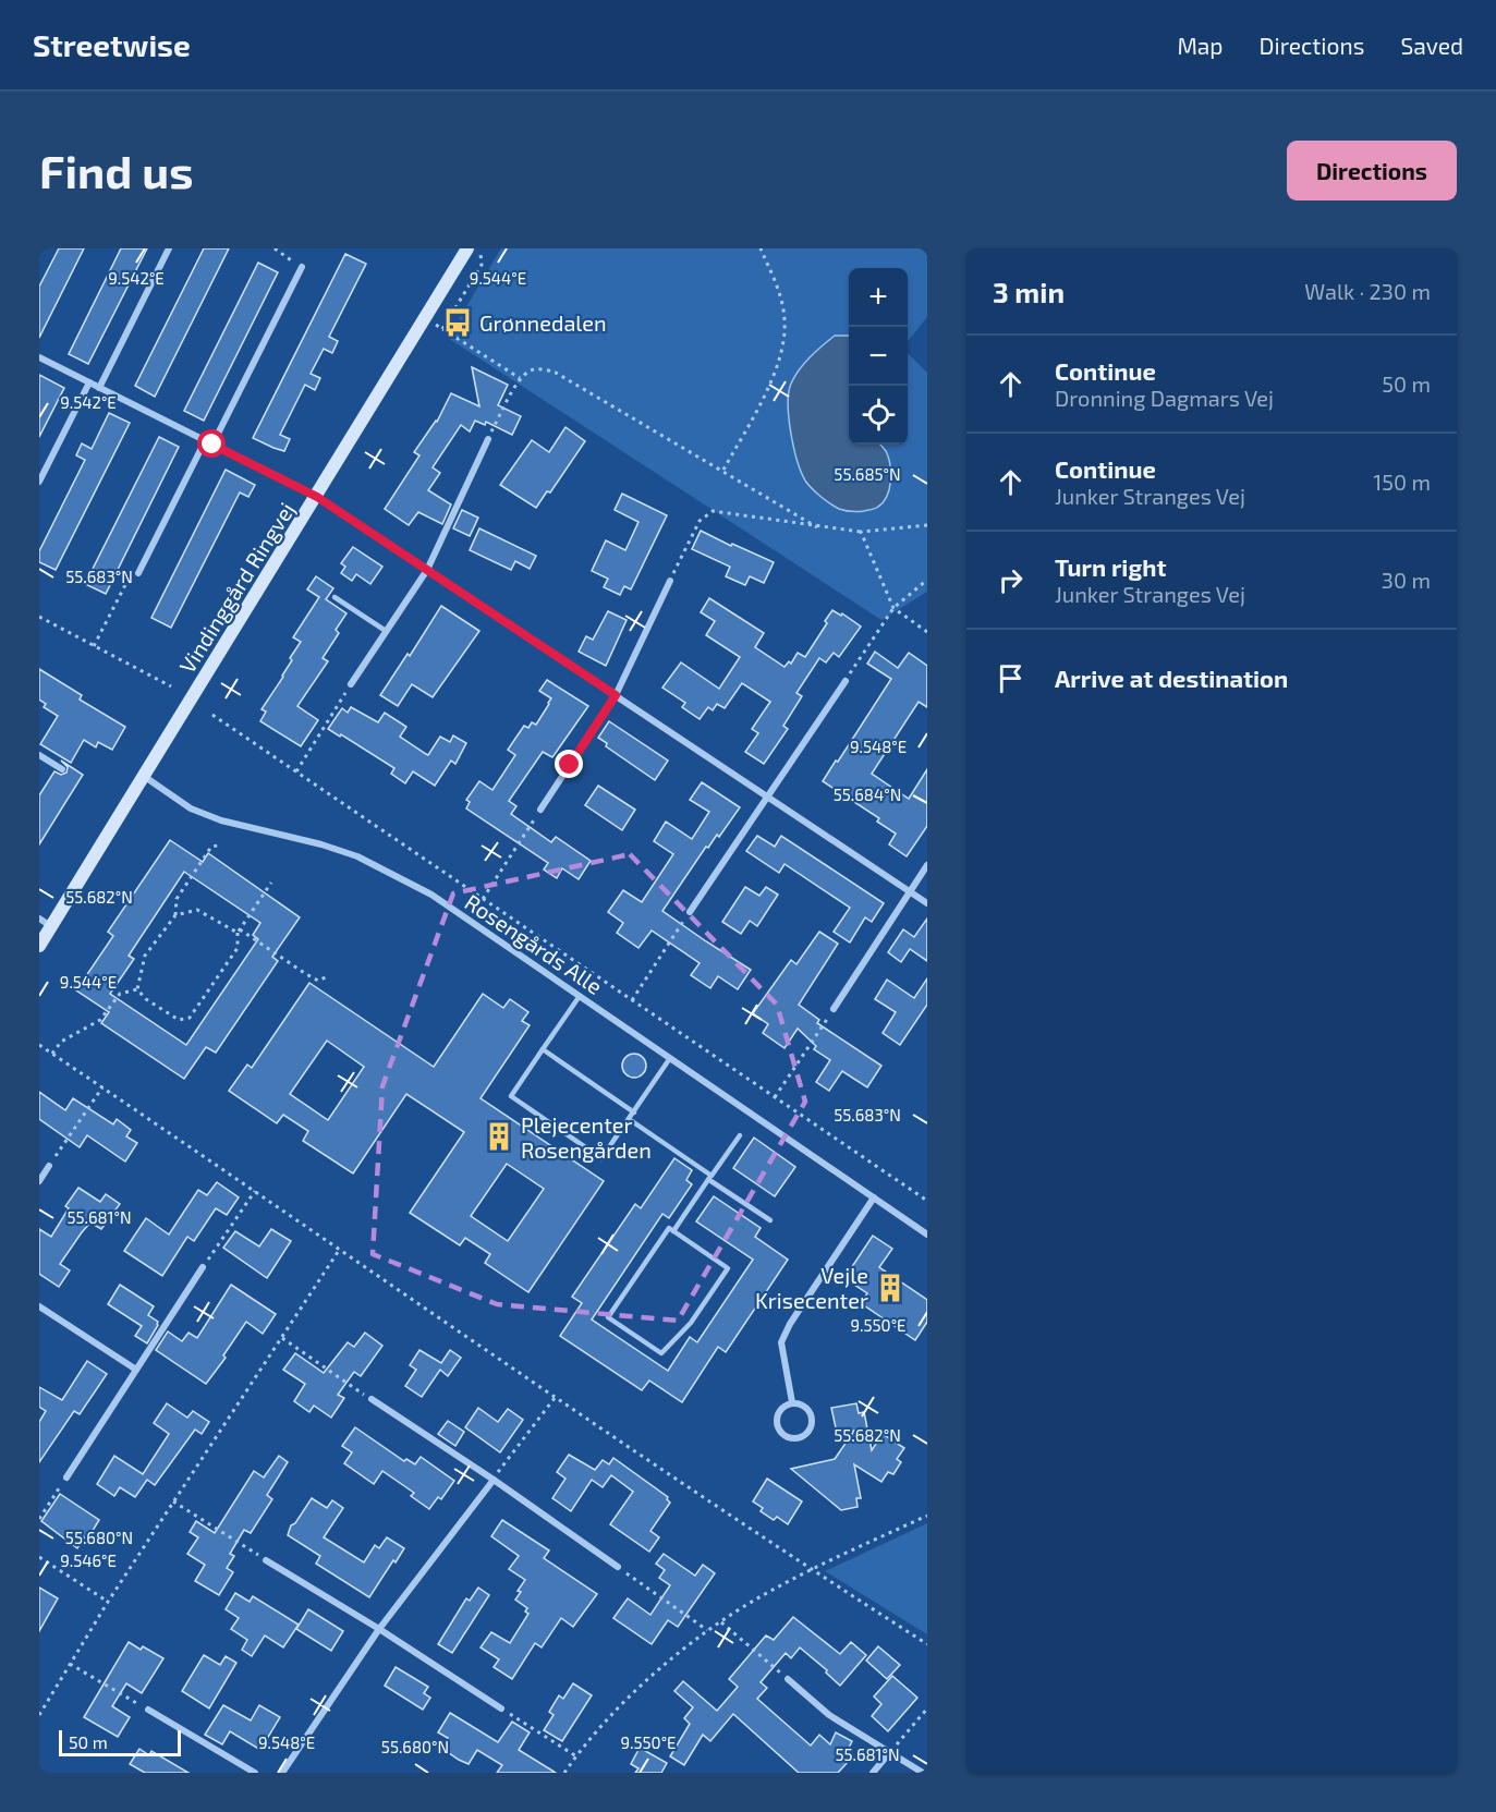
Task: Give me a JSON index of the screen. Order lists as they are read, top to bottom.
{
  "streets": {
    "street": ["Vindinggård Ringvej", "Rosengårds Alle"]
  },
  "crossings": [
    ["Vindinggård Ringvej", "Rosengårds Alle"]
  ],
  "places": {
    "bus stop": ["Grønnedalen"],
    "building": ["Plejecenter Rosengården", "Vejle Krisecenter"]
  },
  "scale_bar": "50 m",
  "page": {
    "header": "Streetwise",
    "nav": ["Map", "Directions", "Saved"],
    "buttons": "Directions",
    "title": "Find us",
    "heading": ["3 min", "Walk · 230 m"],
    "map_buttons": ["+", "−"],
    "list": [
      ["Continue", "Dronning Dagmars Vej", "50 m"],
      ["Continue", "Junker Stranges Vej", "150 m"],
      ["Turn right", "Junker Stranges Vej", "30 m"],
      "Arrive at destination"
    ],
    "scale": "50 m"
  },
  "coordinates": [
    "9.542°E",
    "9.544°E",
    "55.685°N",
    "55.683°N",
    "9.548°E",
    "55.684°N",
    "55.682°N",
    "55.681°N",
    "9.550°E",
    "55.680°N",
    "9.546°E"
  ]
}
